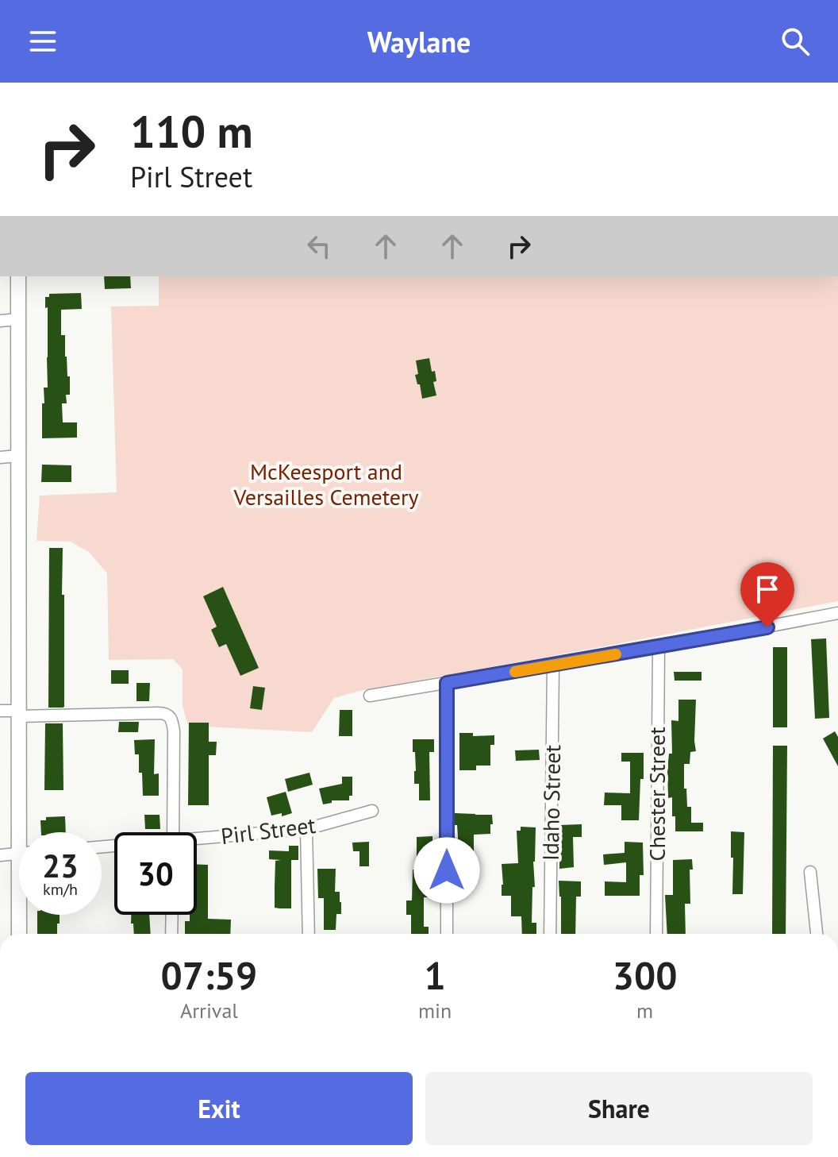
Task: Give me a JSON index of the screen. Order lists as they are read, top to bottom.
{
  "streets": {
    "street": ["Chester Street", "Idaho Street", "Pirl Street"]
  },
  "parks": ["McKeesport and Versailles Cemetery"],
  "page": {
    "header": "Waylane",
    "turn": ["110 m", "Pirl Street"],
    "speed": "23 km/h",
    "limit": "30",
    "eta": [
      "07:59",
      "Arrival",
      "1",
      "min",
      "300",
      "m"
    ],
    "buttons": ["Exit", "Share"]
  }
}
